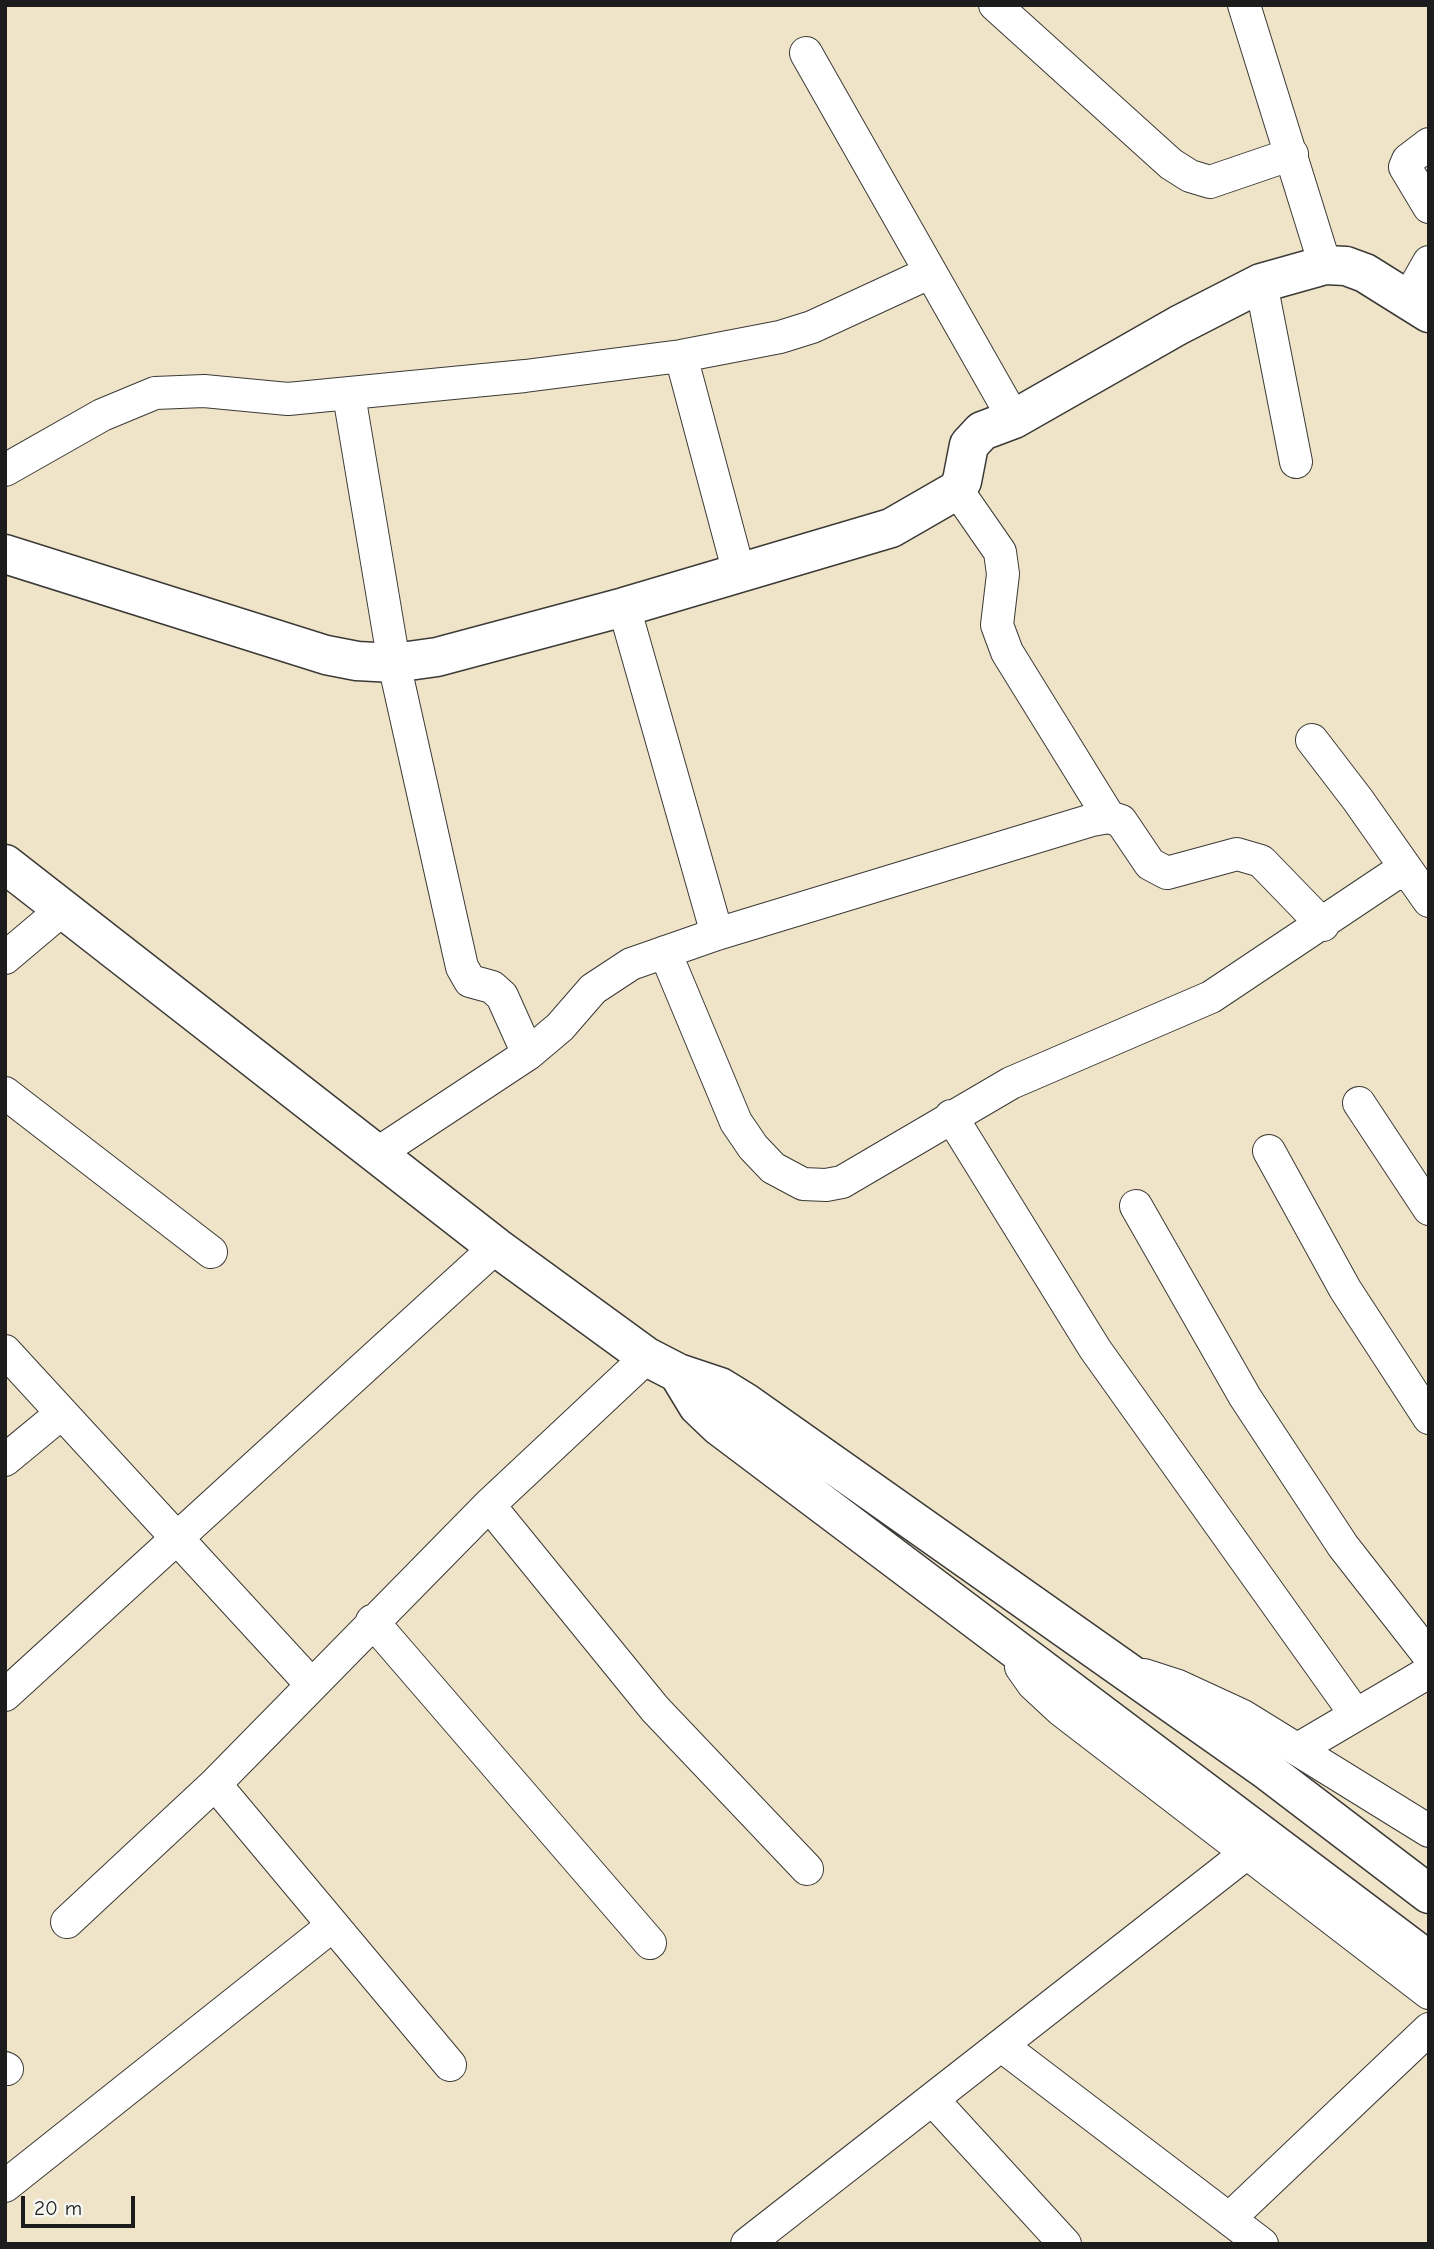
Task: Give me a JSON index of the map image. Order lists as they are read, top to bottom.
{
  "scale_bar": "20 m"
}
